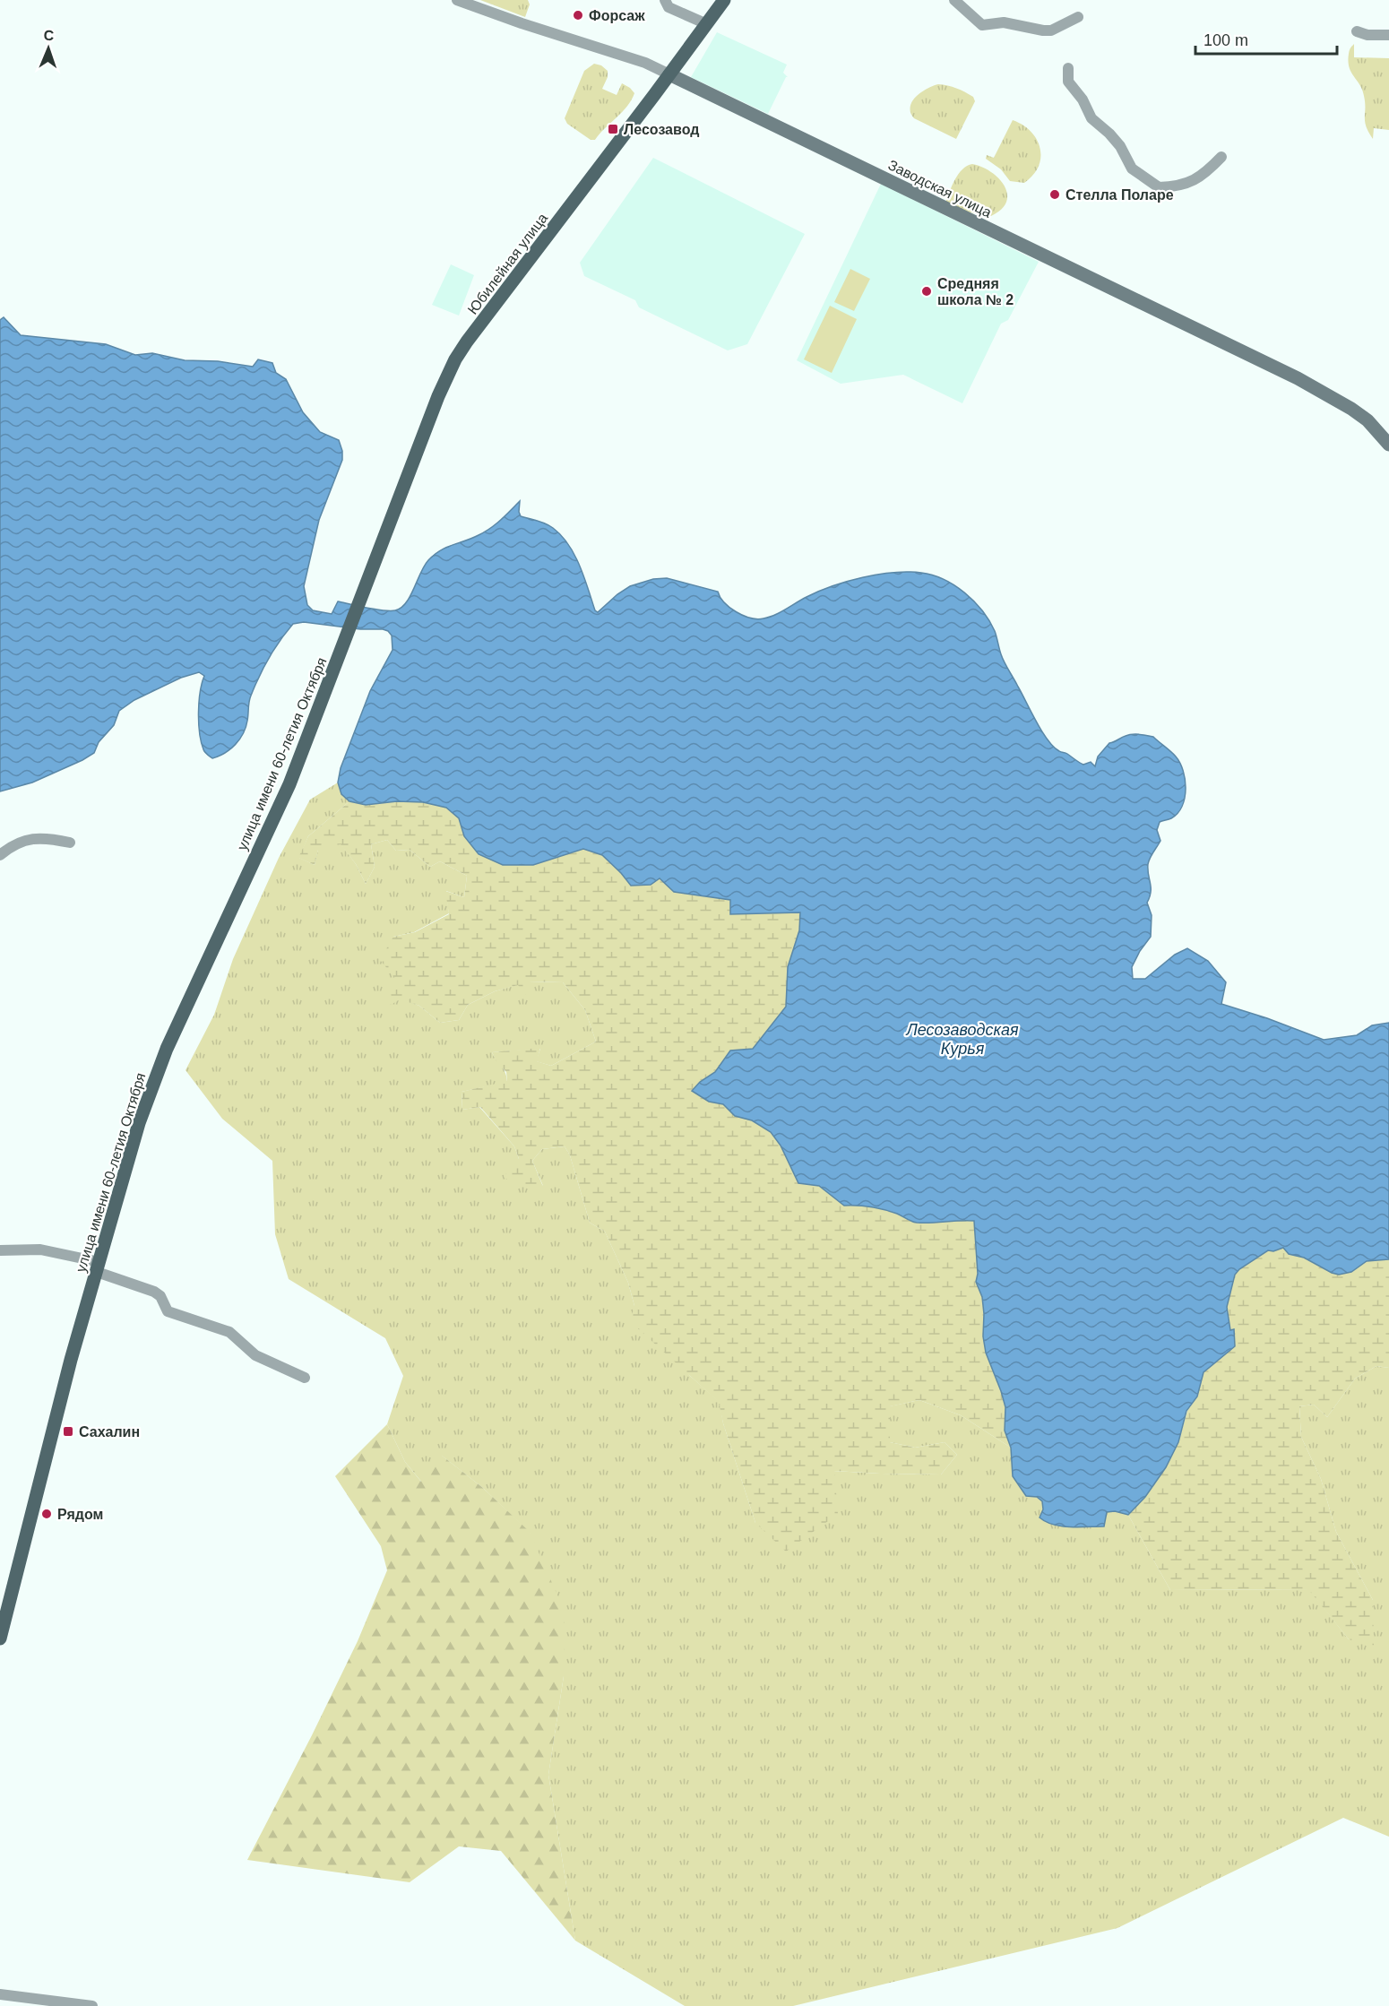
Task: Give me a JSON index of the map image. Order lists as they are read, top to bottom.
{
  "streets": {
    "main road": ["Юбилейная улица", "улица имени 60-летия Октября"],
    "street": ["Заводская улица"]
  },
  "crossings": [
    ["Заводская улица", "Юбилейная улица"],
    ["Юбилейная улица", "улица имени 60-летия Октября"]
  ],
  "water": ["Лесозаводская Курья"],
  "places": {
    "other": [
      "Форсаж",
      "Стелла Поларе",
      "Средняя школа № 2",
      "Рядом"
    ],
    "transit": ["Лесозавод", "Сахалин"]
  },
  "scale_bar": "100 m",
  "north": "top"
}
